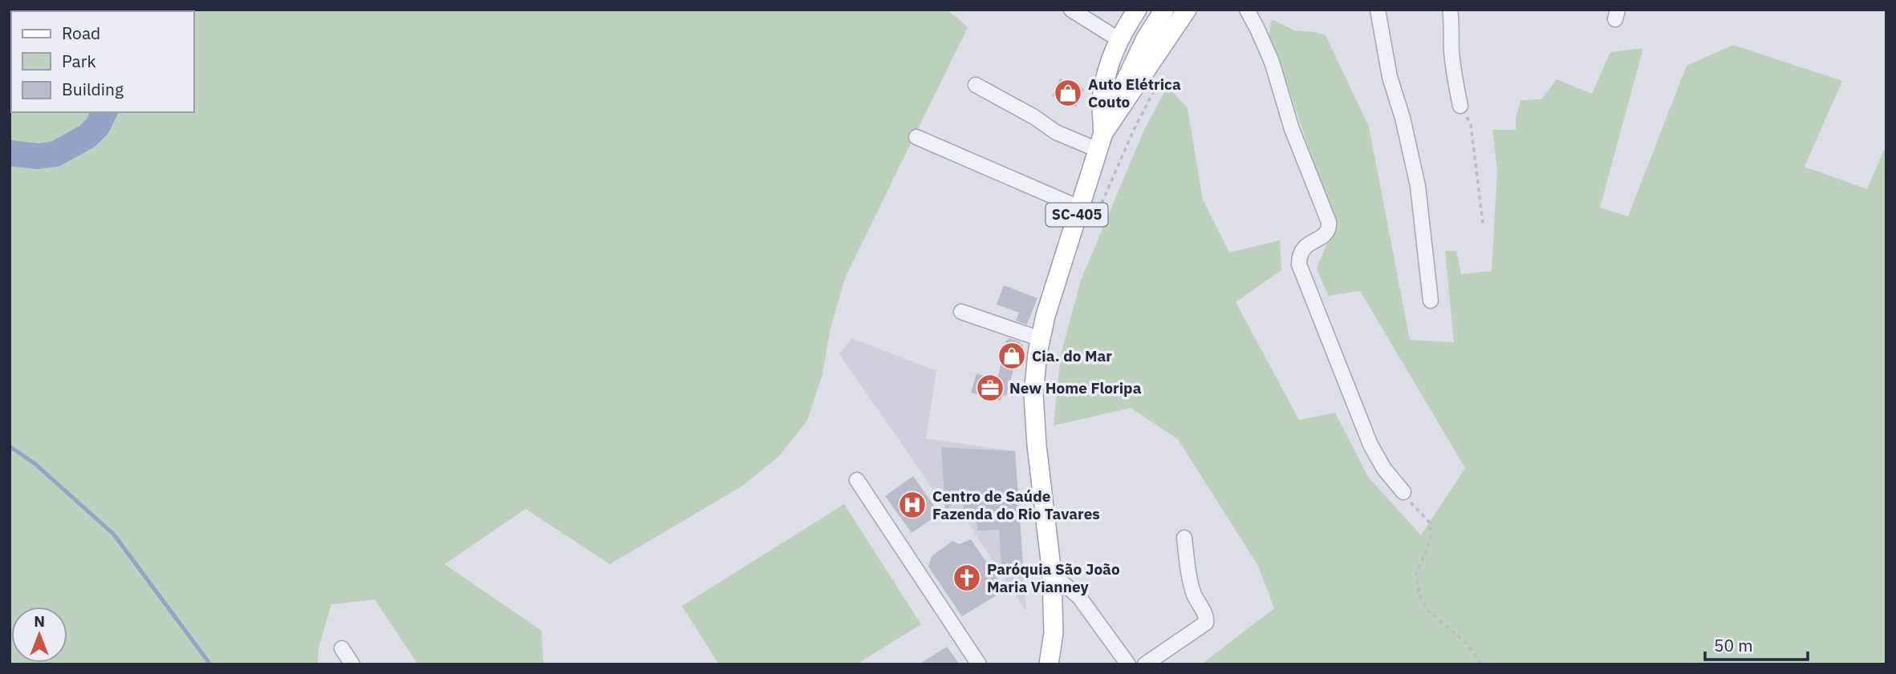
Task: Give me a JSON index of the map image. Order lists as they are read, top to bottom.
{
  "streets": {
    "main road": ["SC-405"]
  },
  "places": {
    "shop": ["Auto Elétrica Couto", "Cia. do Mar"],
    "office": ["New Home Floripa"],
    "hospital": ["Centro de Saúde Fazenda do Rio Tavares"],
    "church": ["Paróquia São João Maria Vianney"]
  },
  "legend": ["Road", "Park", "Building"],
  "scale_bar": "50 m",
  "north": "top"
}
